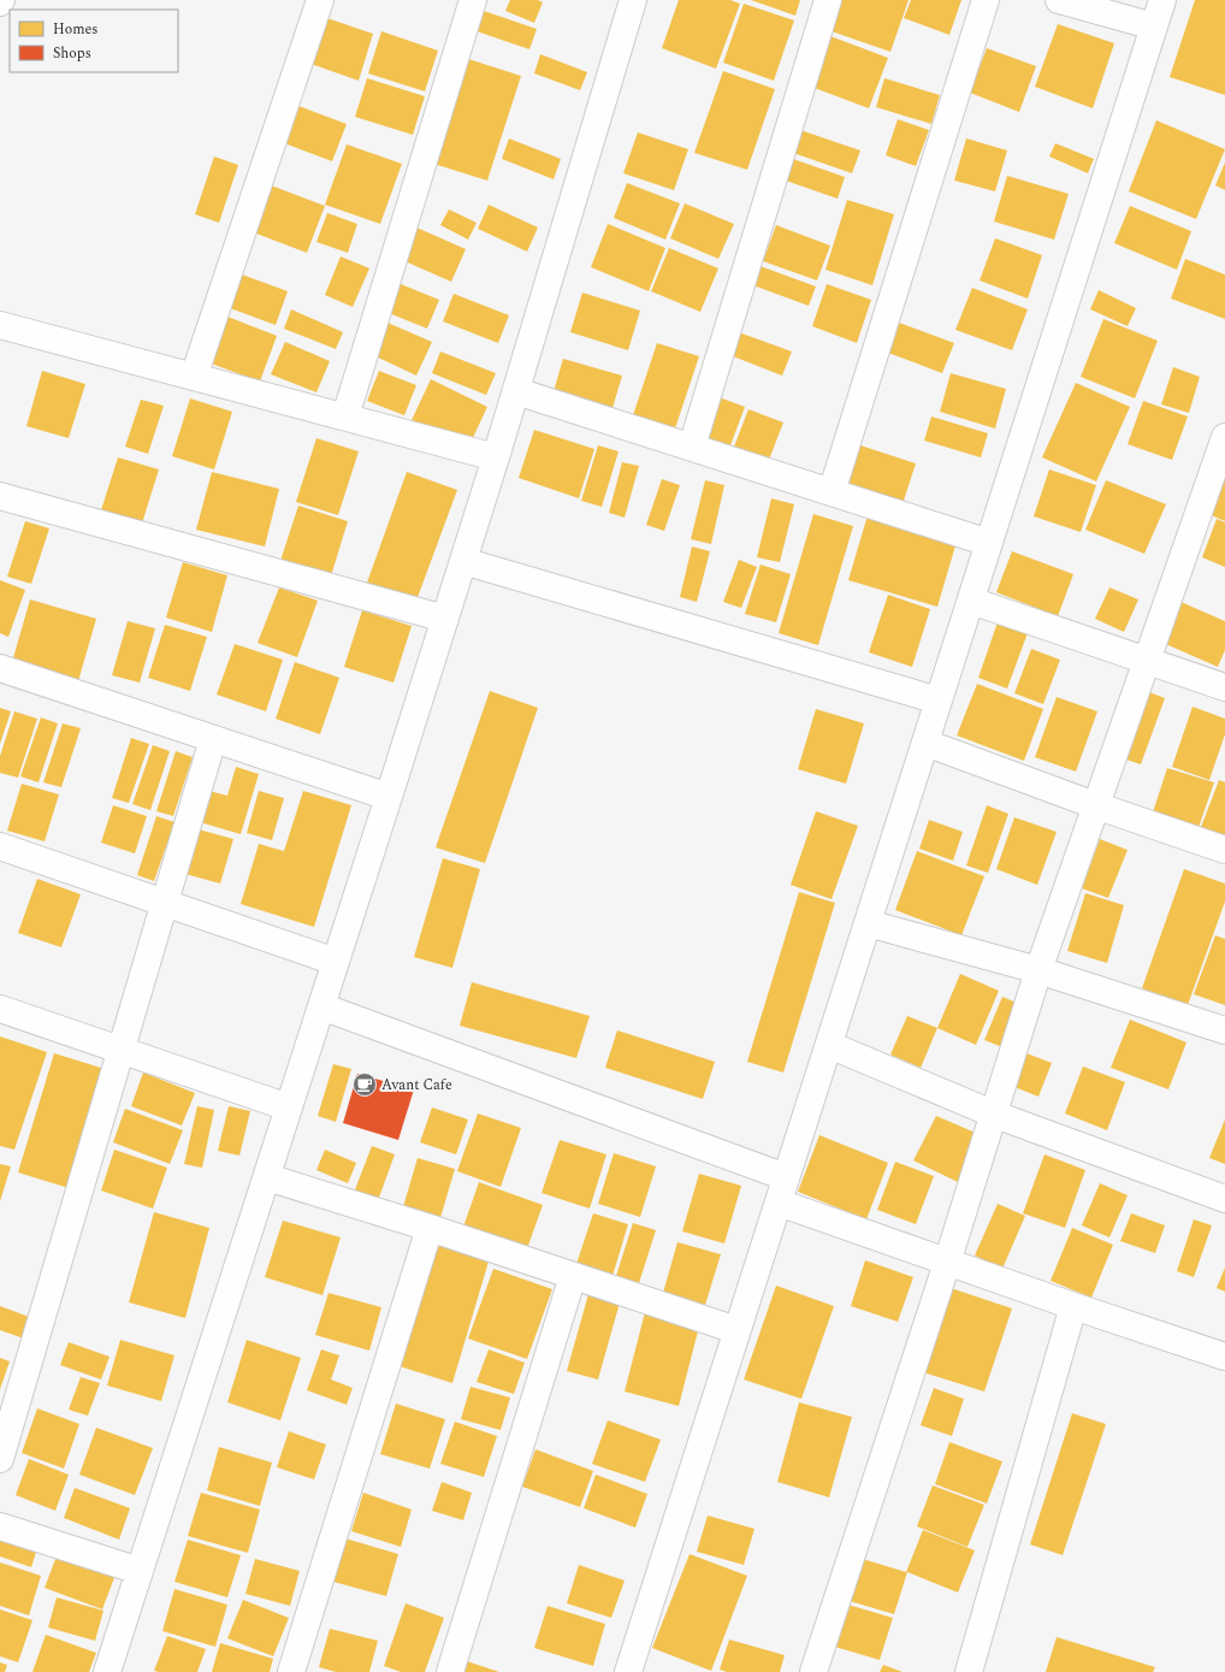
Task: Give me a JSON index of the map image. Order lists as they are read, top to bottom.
{
  "places": {
    "cafe": ["Avant Cafe"]
  },
  "legend": ["Homes", "Shops"]
}
